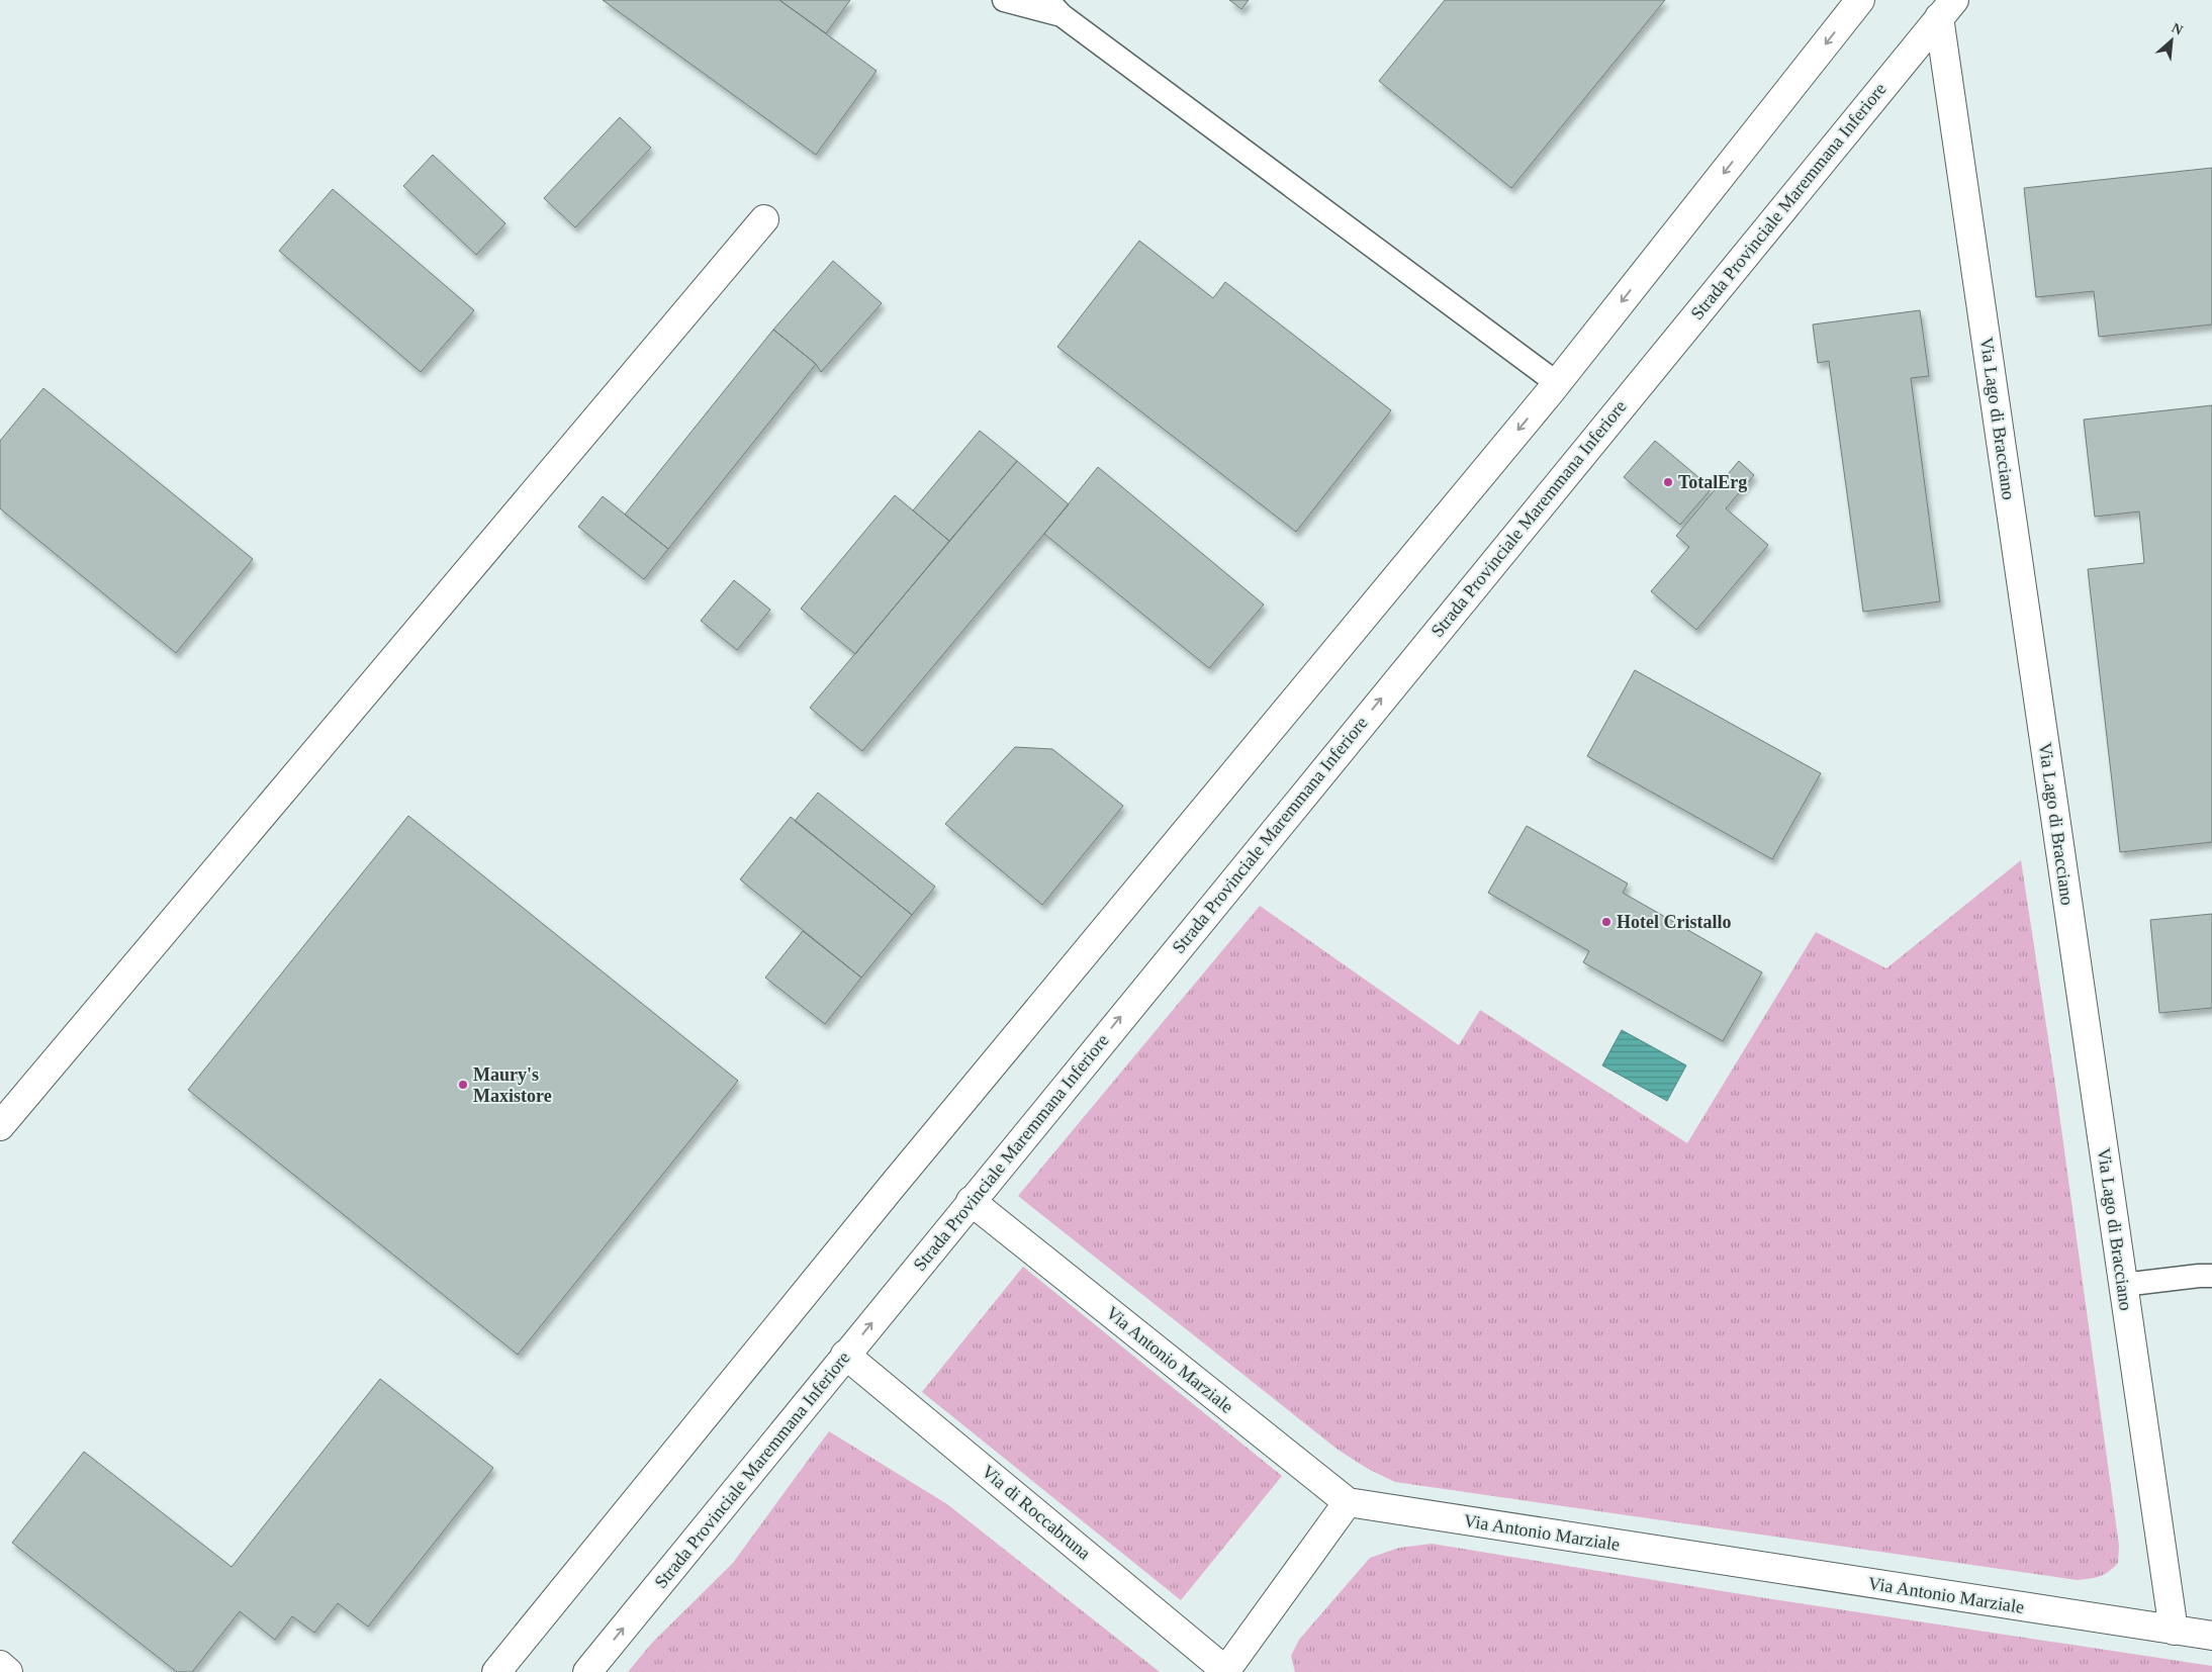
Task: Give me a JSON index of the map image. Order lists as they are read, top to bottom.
{
  "streets": {
    "street": [
      "Strada Provinciale Maremmana Inferiore",
      "Via Lago di Bracciano",
      "Via Antonio Marziale",
      "Via di Roccabruna"
    ]
  },
  "crossings": [
    ["Strada Provinciale Maremmana Inferiore", "Via Lago di Bracciano"],
    ["Strada Provinciale Maremmana Inferiore", "Via Antonio Marziale"],
    ["Strada Provinciale Maremmana Inferiore", "Via di Roccabruna"],
    ["Via Lago di Bracciano", "Via Antonio Marziale"],
    ["Via Antonio Marziale", "Via di Roccabruna"]
  ],
  "places": ["TotalErg", "Hotel Cristallo", "Maury's Maxistore"],
  "north": "top right"
}
